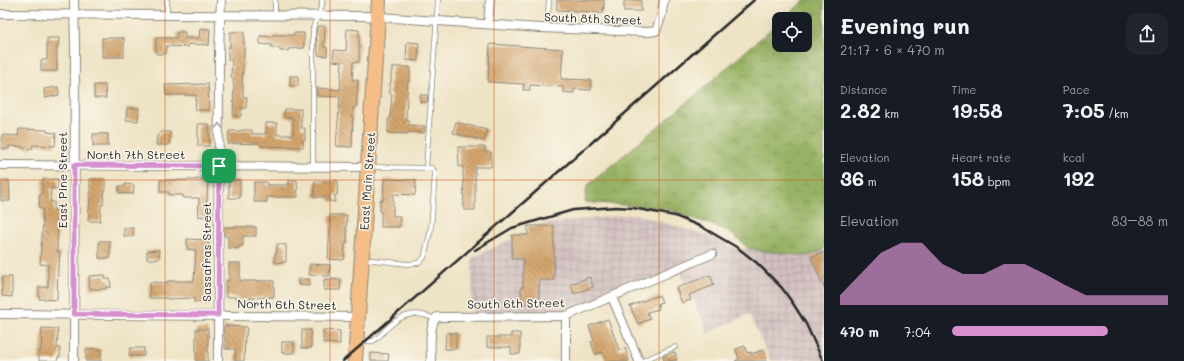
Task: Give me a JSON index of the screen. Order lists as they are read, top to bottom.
{
  "streets": {
    "highway": ["East Main Street"],
    "street": [
      "South 8th Street",
      "North 7th Street",
      "East Pine Street",
      "Sassafras Street",
      "South 6th Street",
      "North 6th Street"
    ]
  },
  "crossings": [
    ["South 8th Street", "East Pine Street"],
    ["South 8th Street", "East Main Street"],
    ["South 8th Street", "Sassafras Street"],
    ["North 7th Street", "East Pine Street"],
    ["North 7th Street", "East Main Street"],
    ["North 7th Street", "Sassafras Street"],
    ["East Pine Street", "North 6th Street"],
    ["East Main Street", "North 6th Street"],
    ["Sassafras Street", "North 6th Street"]
  ],
  "one_way": ["Sassafras Street"],
  "page": {
    "heading": ["Evening run", "21:17 · 6 × 470 m"],
    "stats": [
      ["Distance", "2.82 km"],
      ["Time", "19:58"],
      ["Pace", "7:05 /km"],
      ["Elevation", "36 m"],
      ["Heart rate", "158 bpm"],
      ["kcal", "192"]
    ],
    "chart": ["Elevation", "83–88 m"],
    "list": [
      {
        "name": "470 m",
        "note": "7:04"
      }
    ]
  }
}
